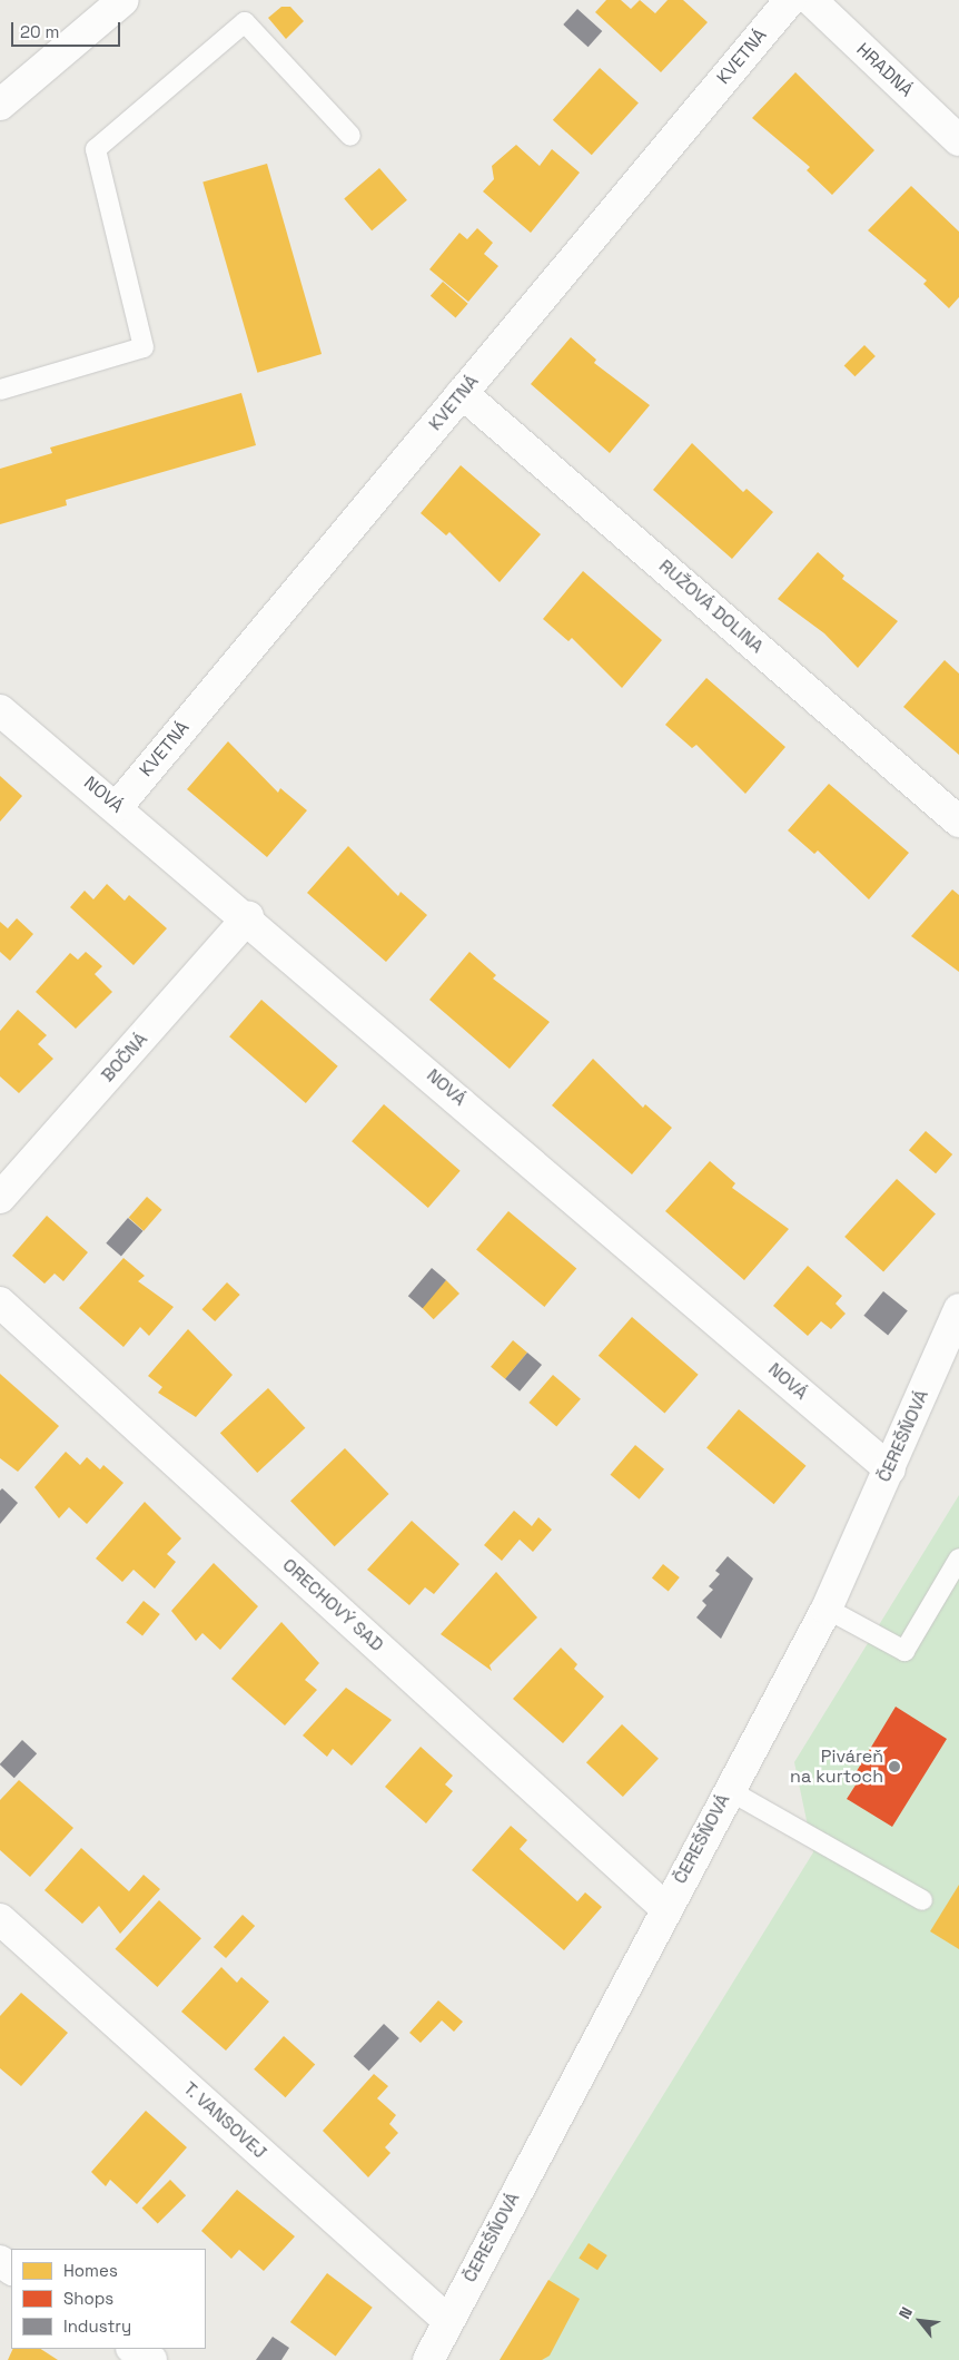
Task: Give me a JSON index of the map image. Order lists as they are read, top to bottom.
{
  "streets": {
    "street": [
      "KVETNÁ",
      "HRADNÁ",
      "RUŽOVÁ DOLINA",
      "NOVÁ",
      "BOČNÁ",
      "ČEREŠŇOVÁ",
      "ORECHOVÝ SAD",
      "T. VANSOVEJ"
    ]
  },
  "crossings": [
    ["KVETNÁ", "RUŽOVÁ DOLINA"],
    ["KVETNÁ", "NOVÁ"],
    ["NOVÁ", "BOČNÁ"],
    ["NOVÁ", "ČEREŠŇOVÁ"],
    ["ČEREŠŇOVÁ", "ORECHOVÝ SAD"],
    ["ČEREŠŇOVÁ", "T. VANSOVEJ"]
  ],
  "places": ["Piváreň na kurtoch"],
  "legend": ["Homes", "Shops", "Industry"],
  "scale_bar": "20 m",
  "north": "top left"
}
